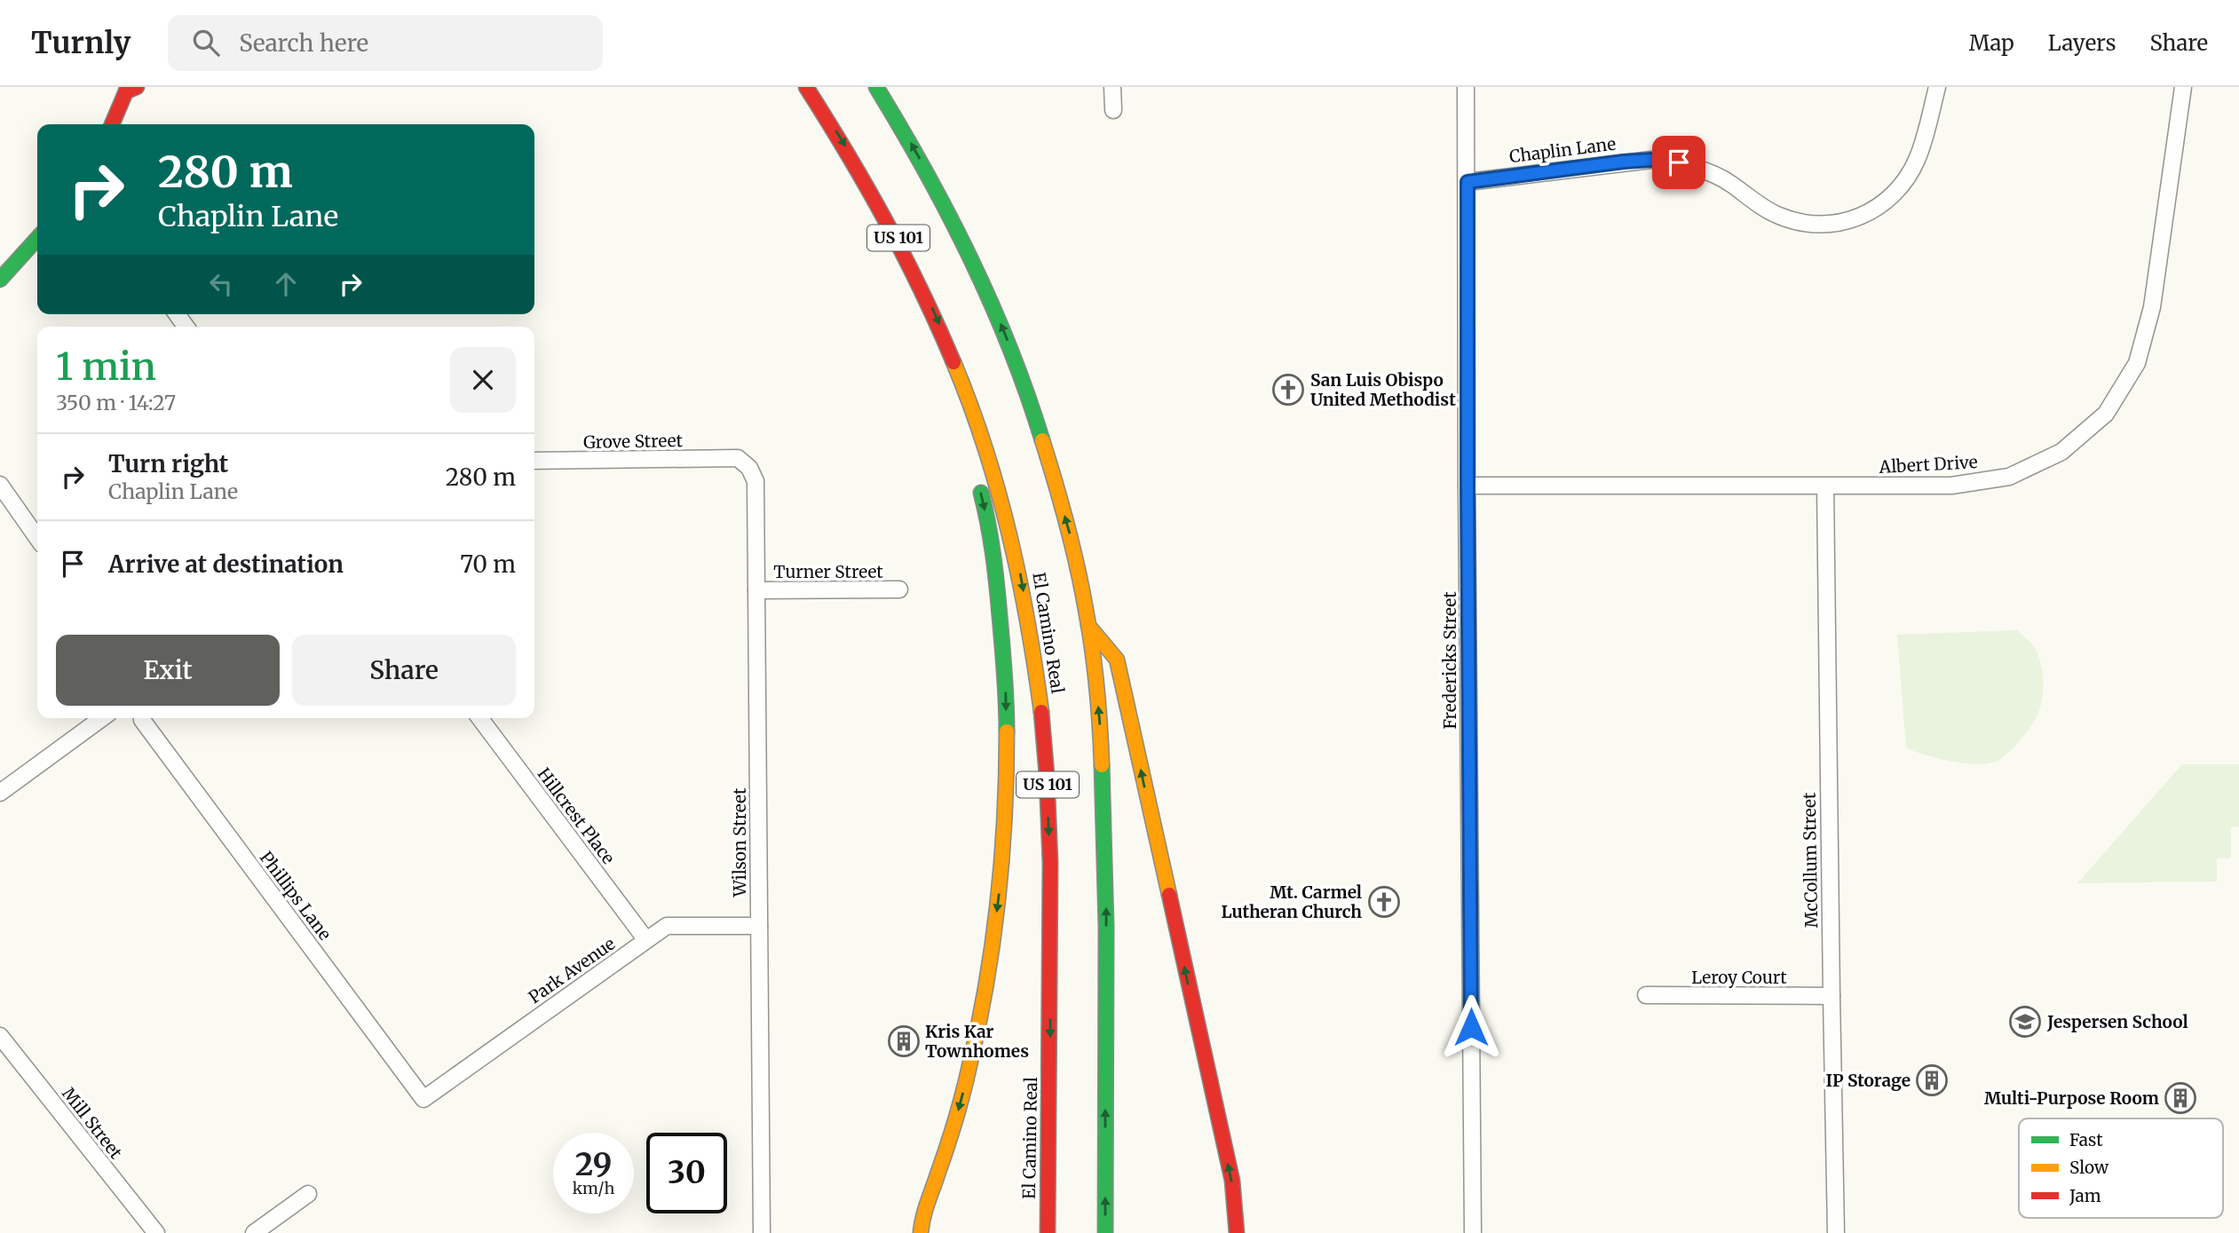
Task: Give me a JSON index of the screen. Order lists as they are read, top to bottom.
{
  "streets": {
    "main road": ["US 101", "El Camino Real"],
    "street": [
      "Chaplin Lane",
      "Grove Street",
      "Albert Drive",
      "Turner Street",
      "Fredericks Street",
      "Hillcrest Place",
      "Wilson Street",
      "McCollum Street",
      "Phillips Lane",
      "Park Avenue",
      "Leroy Court",
      "Mill Street"
    ]
  },
  "crossings": [
    ["Chaplin Lane", "Fredericks Street"],
    ["Grove Street", "Wilson Street"],
    ["Albert Drive", "Fredericks Street"],
    ["Albert Drive", "McCollum Street"],
    ["Turner Street", "Wilson Street"],
    ["Hillcrest Place", "Park Avenue"],
    ["Wilson Street", "Park Avenue"],
    ["McCollum Street", "Leroy Court"],
    ["Phillips Lane", "Park Avenue"]
  ],
  "places": {
    "church": ["San Luis Obispo United Methodist", "Mt. Carmel Lutheran Church"],
    "school or university": ["Jespersen School"],
    "building": ["Kris Kar Townhomes", "IP Storage", "Multi-Purpose Room"]
  },
  "legend": ["Fast", "Slow", "Jam"],
  "page": {
    "header": "Turnly",
    "search": "Search here",
    "nav": ["Map", "Layers", "Share"],
    "turn": ["280 m", "Chaplin Lane"],
    "heading": ["1 min", "350 m · 14:27"],
    "list": [
      {
        "name": "Turn right",
        "note": "Chaplin Lane",
        "value": "280 m"
      },
      {
        "name": "Arrive at destination",
        "value": "70 m"
      }
    ],
    "buttons": ["Exit", "Share"],
    "speed": "29 km/h",
    "limit": "30"
  }
}
